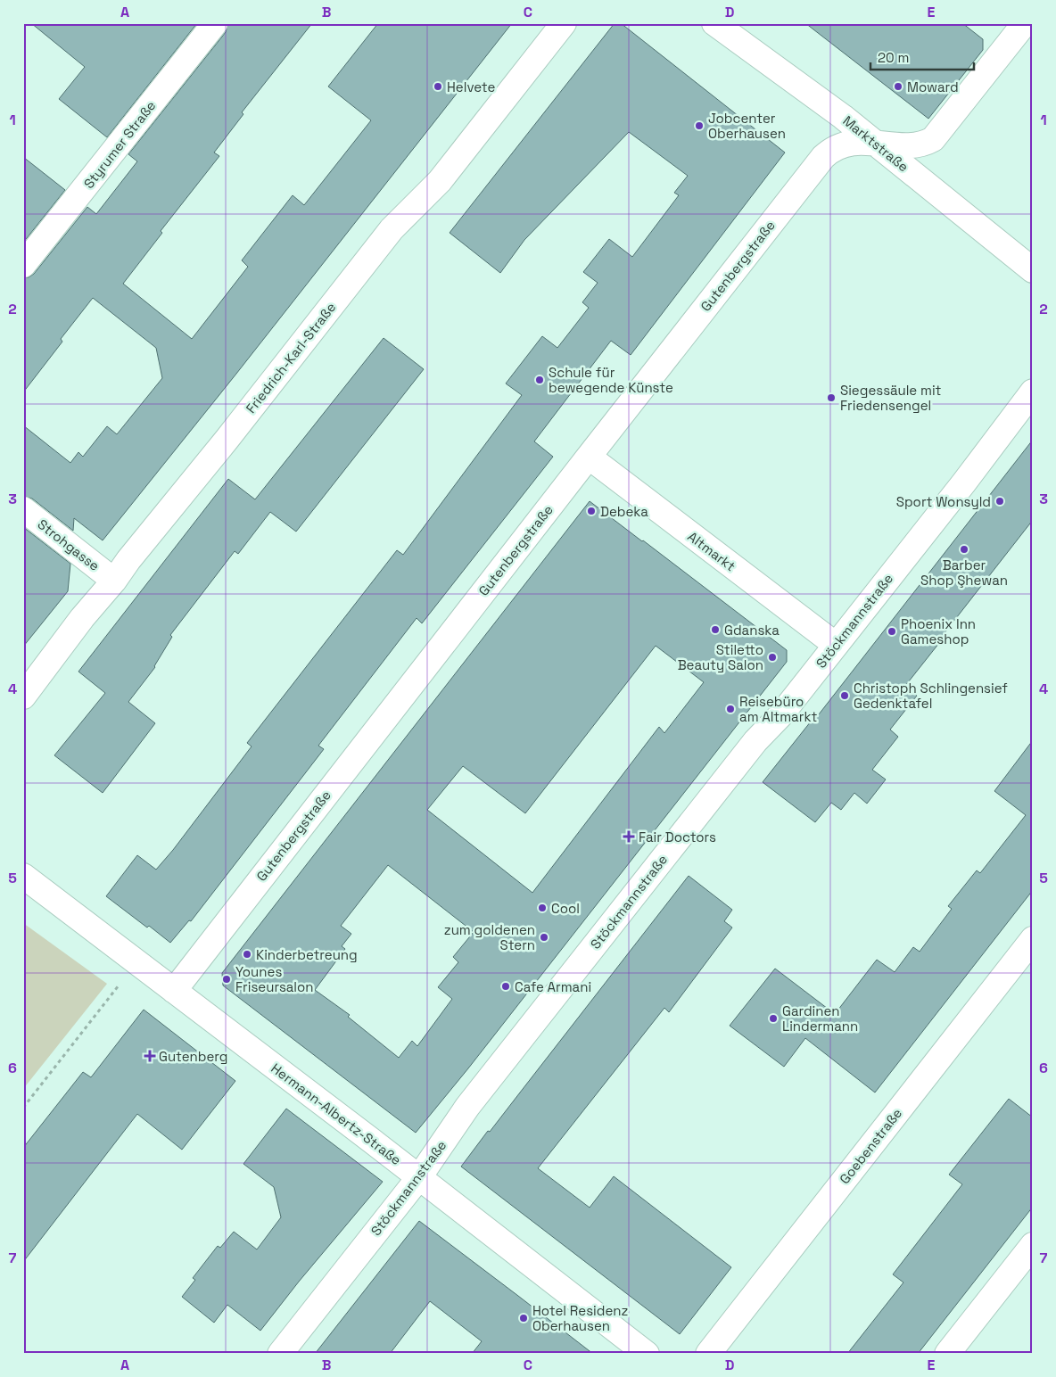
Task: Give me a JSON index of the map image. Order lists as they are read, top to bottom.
{
  "streets": {
    "street": [
      "Marktstraße",
      "Styrumer Straße",
      "Gutenbergstraße",
      "Friedrich-Karl-Straße",
      "Strohgasse",
      "Altmarkt",
      "Stöckmannstraße",
      "Hermann-Albertz-Straße",
      "Goebenstraße"
    ]
  },
  "crossings": [
    ["Marktstraße", "Gutenbergstraße"],
    ["Gutenbergstraße", "Altmarkt"],
    ["Gutenbergstraße", "Hermann-Albertz-Straße"],
    ["Friedrich-Karl-Straße", "Strohgasse"],
    ["Altmarkt", "Stöckmannstraße"],
    ["Stöckmannstraße", "Hermann-Albertz-Straße"]
  ],
  "places": {
    "other": [
      "Helvete",
      "Moward",
      "Jobcenter Oberhausen",
      "Schule für bewegende Künste",
      "Siegessäule mit Friedensengel",
      "Sport Wonsyld",
      "Debeka",
      "Barber Shop Şhewan",
      "Gdanska",
      "Phoenix Inn Gameshop",
      "Stiletto Beauty Salon",
      "Christoph Schlingensief Gedenktafel",
      "Reisebüro am Altmarkt",
      "Cool",
      "zum goldenen Stern",
      "Kinderbetreung",
      "Younes Friseursalon",
      "Cafe Armani",
      "Gardinen Lindermann",
      "Hotel Residenz Oberhausen"
    ],
    "health": ["Fair Doctors", "Gutenberg"]
  },
  "scale_bar": "20 m",
  "grid": {
    "columns": [
      "A",
      "B",
      "C",
      "D",
      "E"
    ],
    "rows": [
      "1",
      "2",
      "3",
      "4",
      "5",
      "6",
      "7"
    ]
  }
}
